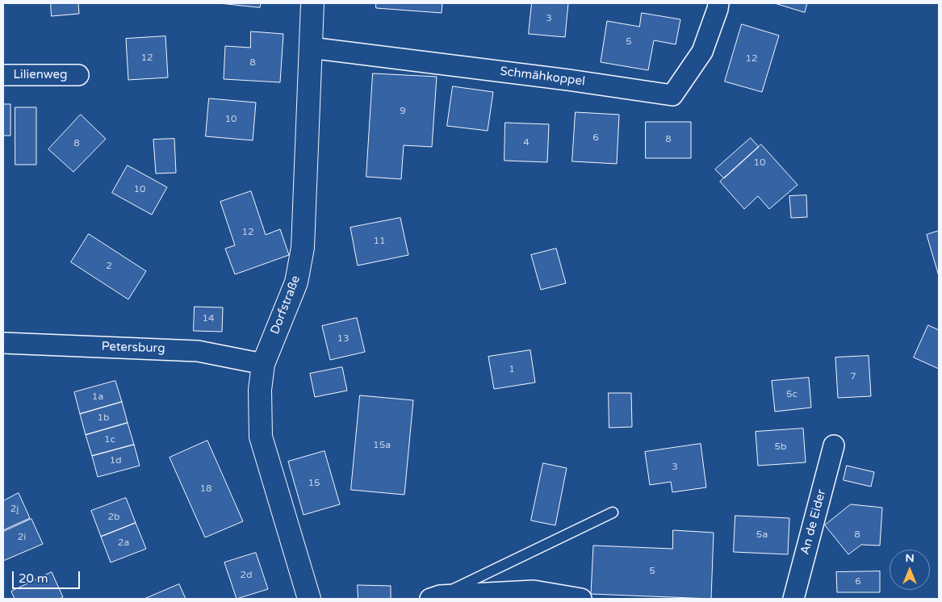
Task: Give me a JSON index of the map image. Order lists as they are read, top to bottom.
{
  "streets": {
    "street": [
      "Lilienweg",
      "Schmähkoppel",
      "Dorfstraße",
      "Petersburg",
      "An de Eider"
    ]
  },
  "crossings": [
    ["Schmähkoppel", "Dorfstraße"],
    ["Dorfstraße", "Petersburg"]
  ],
  "house_numbers": [
    "3",
    "5",
    "12",
    "12",
    "8",
    "9",
    "10",
    "6",
    "8",
    "4",
    "8",
    "10",
    "10",
    "12",
    "11",
    "2",
    "14",
    "13",
    "1",
    "7",
    "5c",
    "1a",
    "1b",
    "1c",
    "15a",
    "5b",
    "1d",
    "3",
    "15",
    "18",
    "2j",
    "2b",
    "5a",
    "8",
    "2i",
    "2a",
    "5",
    "2d",
    "6"
  ],
  "scale_bar": "20 m",
  "north": "top"
}
